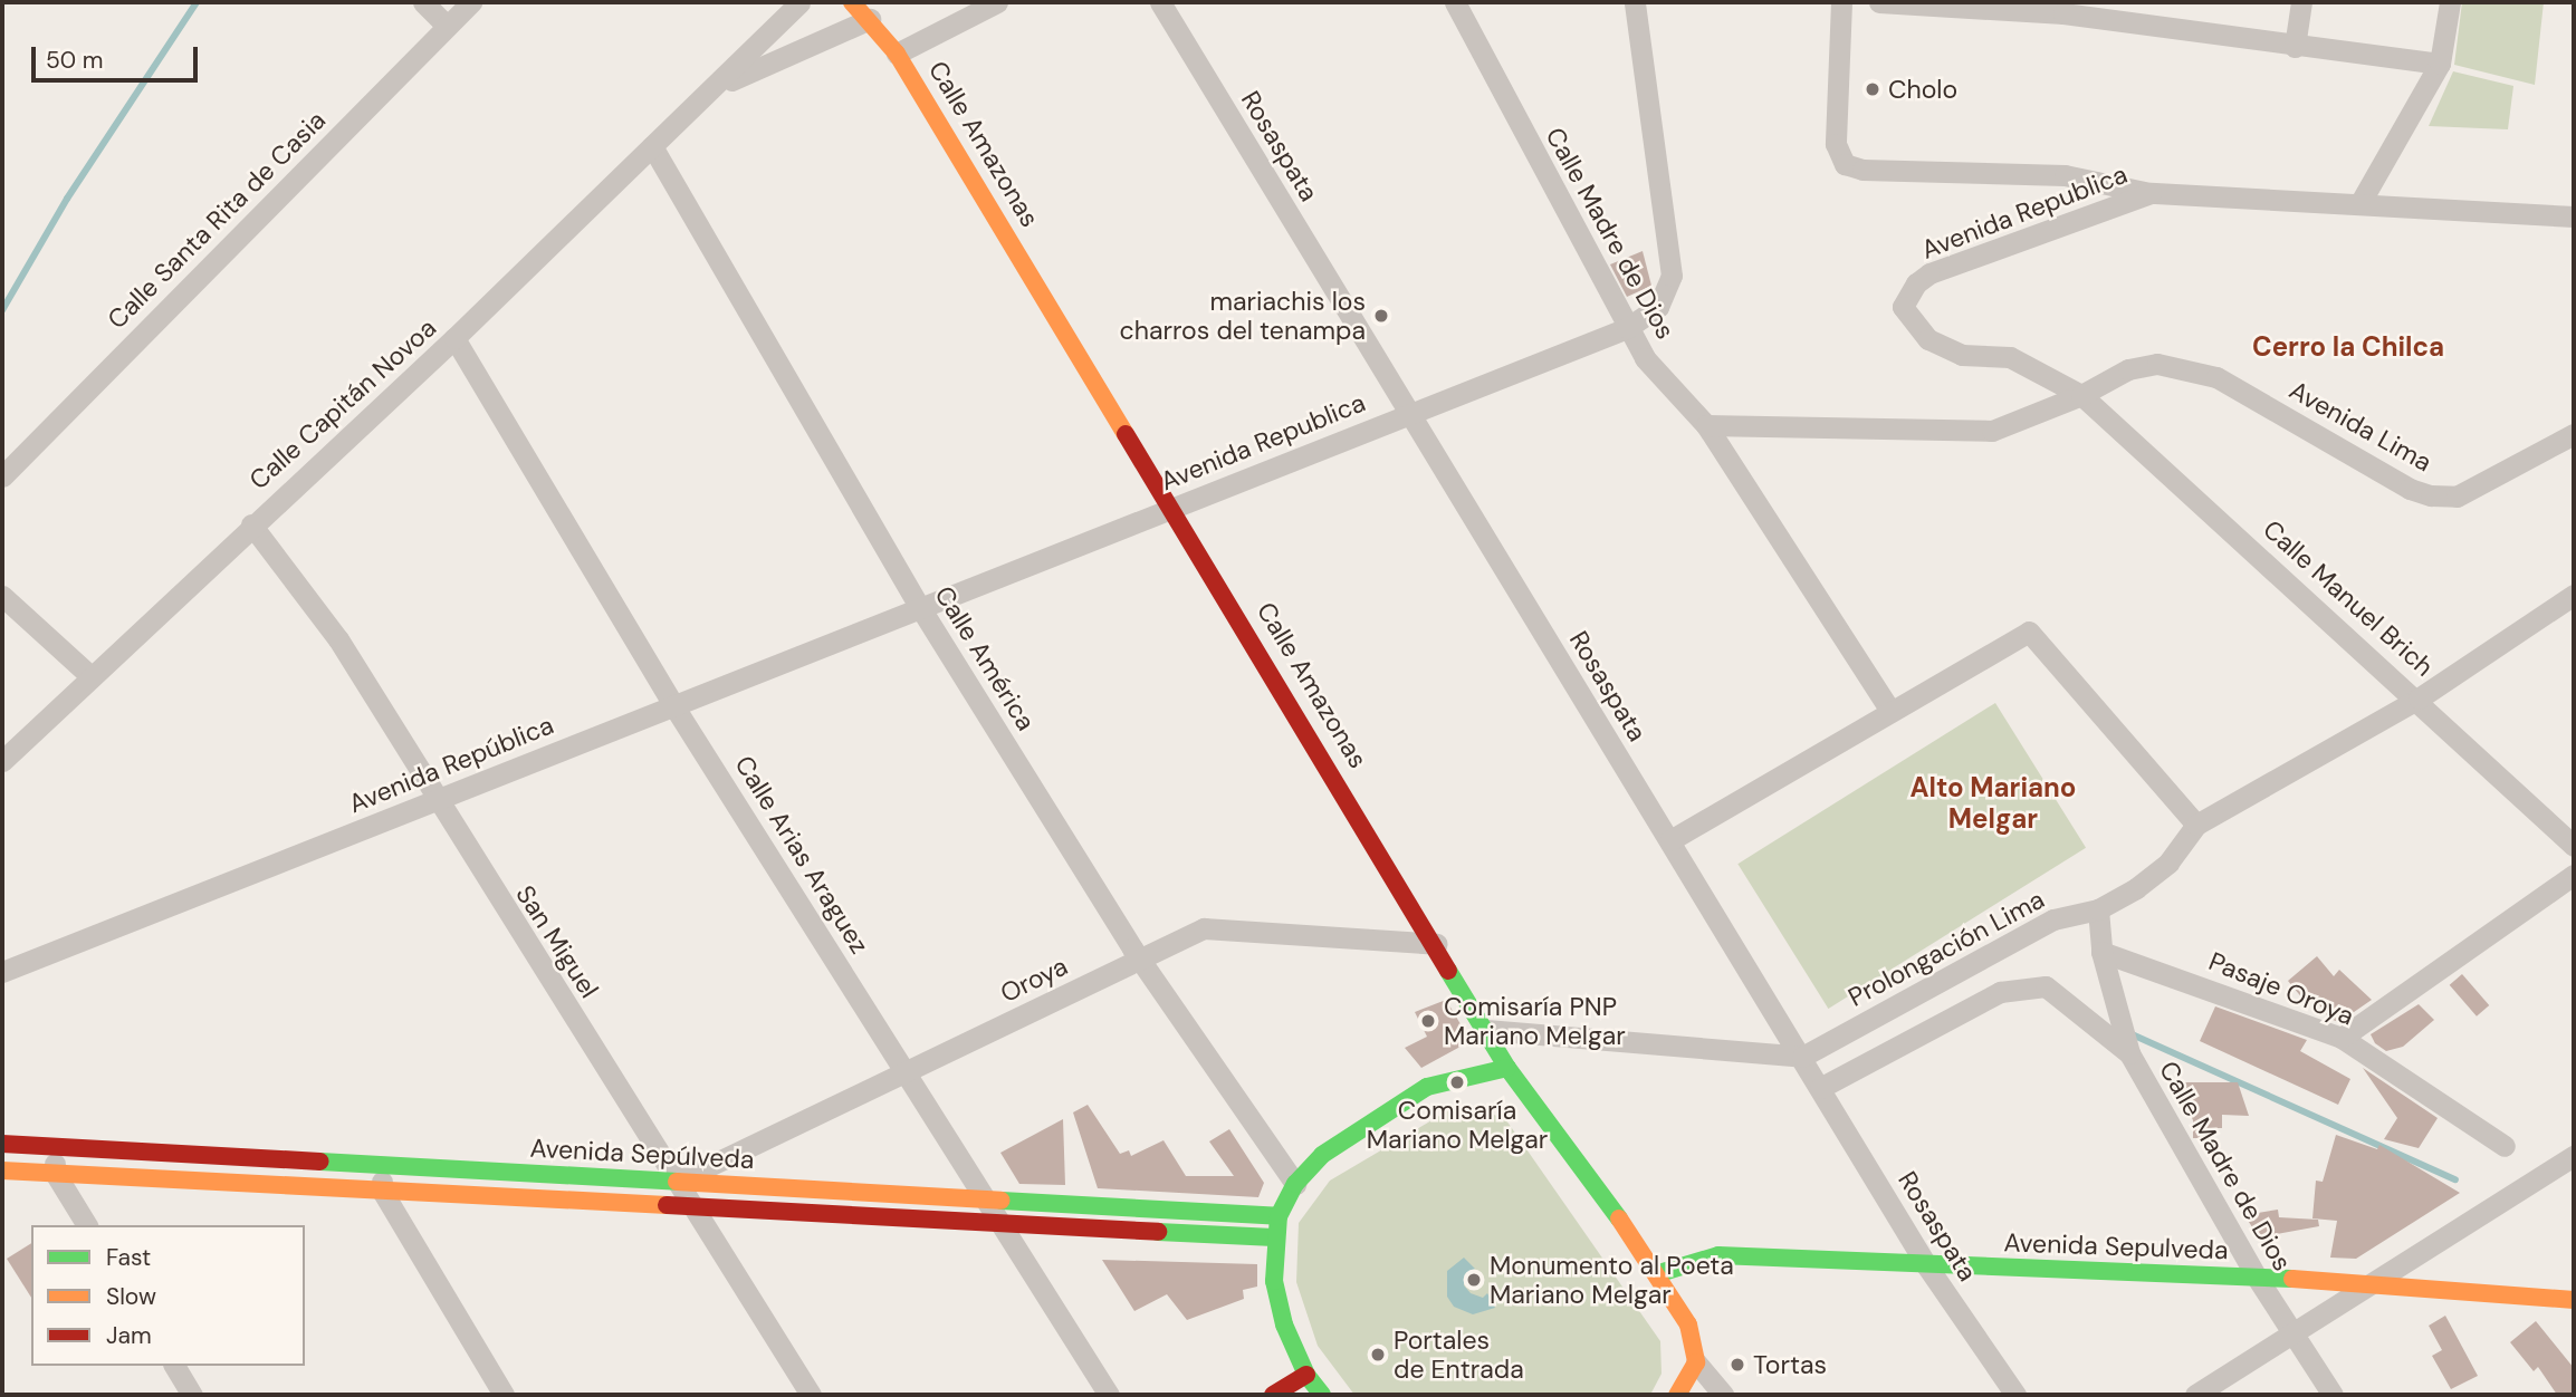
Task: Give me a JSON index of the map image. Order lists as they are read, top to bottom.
{
  "streets": {
    "street": [
      "Calle Amazonas",
      "Rosaspata",
      "Avenida Republica",
      "Calle Santa Rita de Casia",
      "Calle Madre de Dios",
      "Calle Capitán Novoa",
      "Avenida Lima",
      "Calle Manuel Brich",
      "Calle América",
      "Avenida República",
      "Calle Arias Araguez",
      "San Miguel",
      "Prolongación Lima",
      "Oroya",
      "Pasaje Oroya",
      "Avenida Sepúlveda",
      "Avenida Sepulveda"
    ]
  },
  "crossings": [
    ["Calle Amazonas", "Avenida Republica"],
    ["Calle Amazonas", "Calle Capitán Novoa"],
    ["Calle Amazonas", "Oroya"],
    ["Calle Amazonas", "Avenida Sepulveda"],
    ["Rosaspata", "Avenida Republica"],
    ["Rosaspata", "Prolongación Lima"],
    ["Rosaspata", "Avenida Sepulveda"],
    ["Avenida Republica", "Calle Madre de Dios"],
    ["Avenida Republica", "Avenida Lima"],
    ["Avenida Republica", "Calle Manuel Brich"],
    ["Avenida Republica", "Calle América"],
    ["Avenida Republica", "Avenida República"],
    ["Calle Madre de Dios", "Avenida Lima"],
    ["Calle Madre de Dios", "Pasaje Oroya"],
    ["Calle Madre de Dios", "Avenida Sepulveda"],
    ["Calle Capitán Novoa", "Calle América"],
    ["Calle Capitán Novoa", "Calle Arias Araguez"],
    ["Calle Capitán Novoa", "San Miguel"],
    ["Avenida Lima", "Calle Manuel Brich"],
    ["Calle Manuel Brich", "Prolongación Lima"],
    ["Calle América", "Avenida República"],
    ["Calle América", "Oroya"],
    ["Avenida República", "Calle Arias Araguez"],
    ["Avenida República", "San Miguel"],
    ["Calle Arias Araguez", "Oroya"],
    ["Calle Arias Araguez", "Avenida Sepúlveda"],
    ["San Miguel", "Oroya"],
    ["San Miguel", "Avenida Sepúlveda"],
    ["Oroya", "Avenida Sepúlveda"]
  ],
  "districts": ["Cerro la Chilca", "Alto Mariano Melgar"],
  "places": [
    "Cholo",
    "mariachis los charros del tenampa",
    "Comisaría PNP Mariano Melgar",
    "Comisaría Mariano Melgar",
    "Monumento al Poeta Mariano Melgar",
    "Portales de Entrada",
    "Tortas"
  ],
  "legend": ["Fast", "Slow", "Jam"],
  "scale_bar": "50 m"
}
